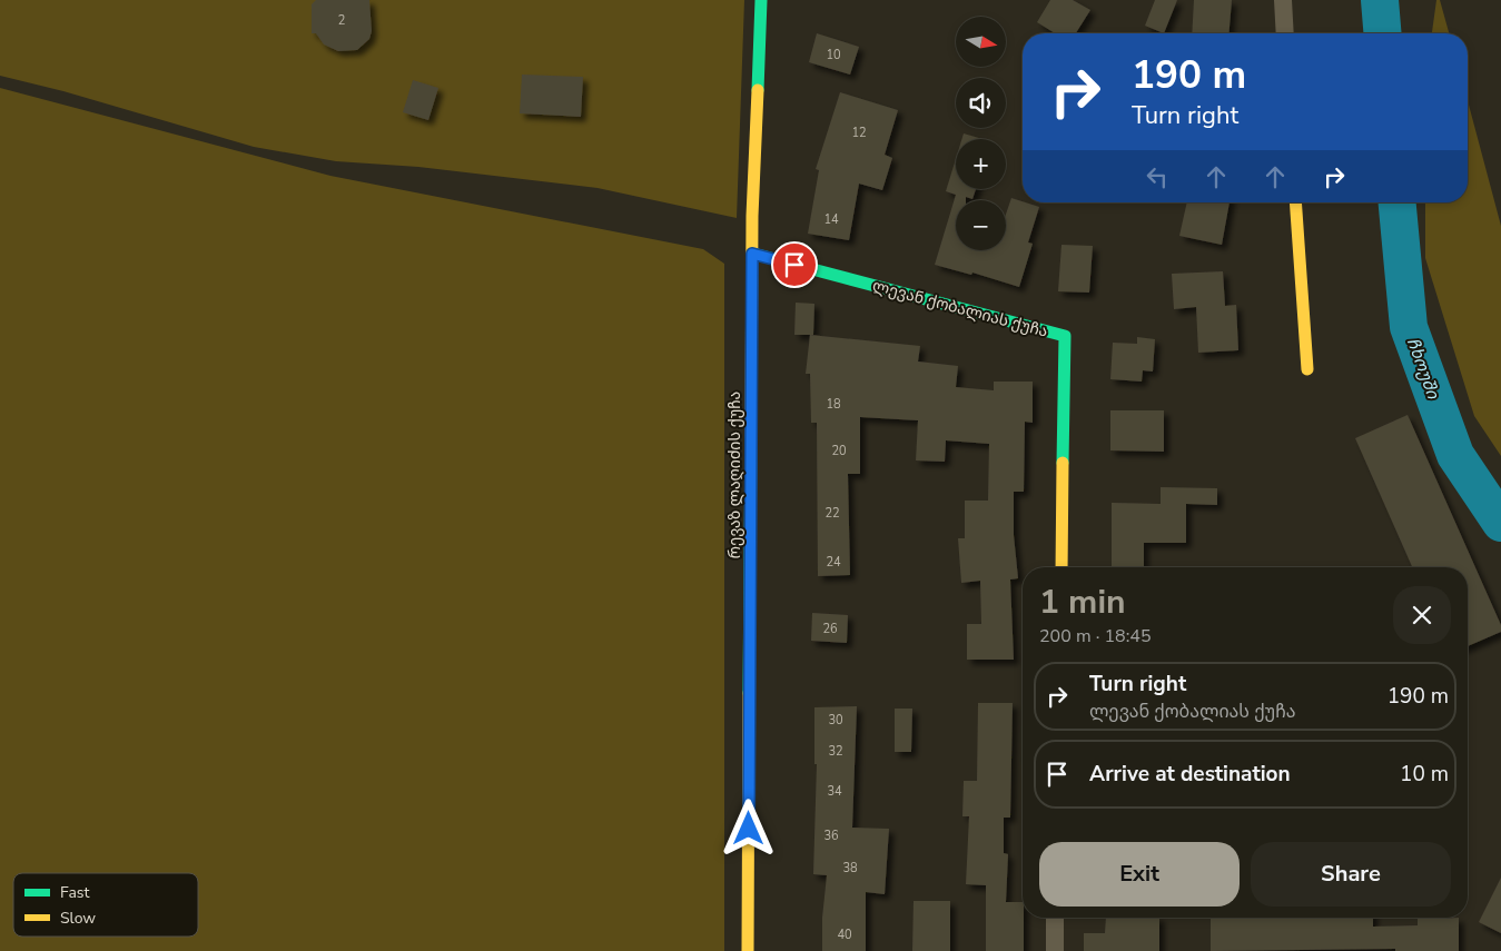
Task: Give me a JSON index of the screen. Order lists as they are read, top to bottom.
{
  "streets": {
    "street": ["ლევან ქობალიას ქუჩა", "რევაზ ლაღიძის ქუჩა"]
  },
  "crossings": [
    ["ლევან ქობალიას ქუჩა", "რევაზ ლაღიძის ქუჩა"]
  ],
  "water": ["ჩხოუში"],
  "house_numbers": [
    "2",
    "10",
    "12",
    "14",
    "18",
    "20",
    "22",
    "24",
    "26",
    "30",
    "32",
    "34",
    "36",
    "38",
    "40"
  ],
  "legend": ["Fast", "Slow"],
  "north": "right",
  "page": {
    "map_buttons": ["+", "−"],
    "turn": ["190 m", "Turn right"],
    "heading": ["1 min", "200 m · 18:45"],
    "list": [
      {
        "name": "Turn right",
        "note": "ლევან ქობალიას ქუჩა",
        "value": "190 m"
      },
      {
        "name": "Arrive at destination",
        "value": "10 m"
      }
    ],
    "buttons": ["Exit", "Share"]
  }
}
